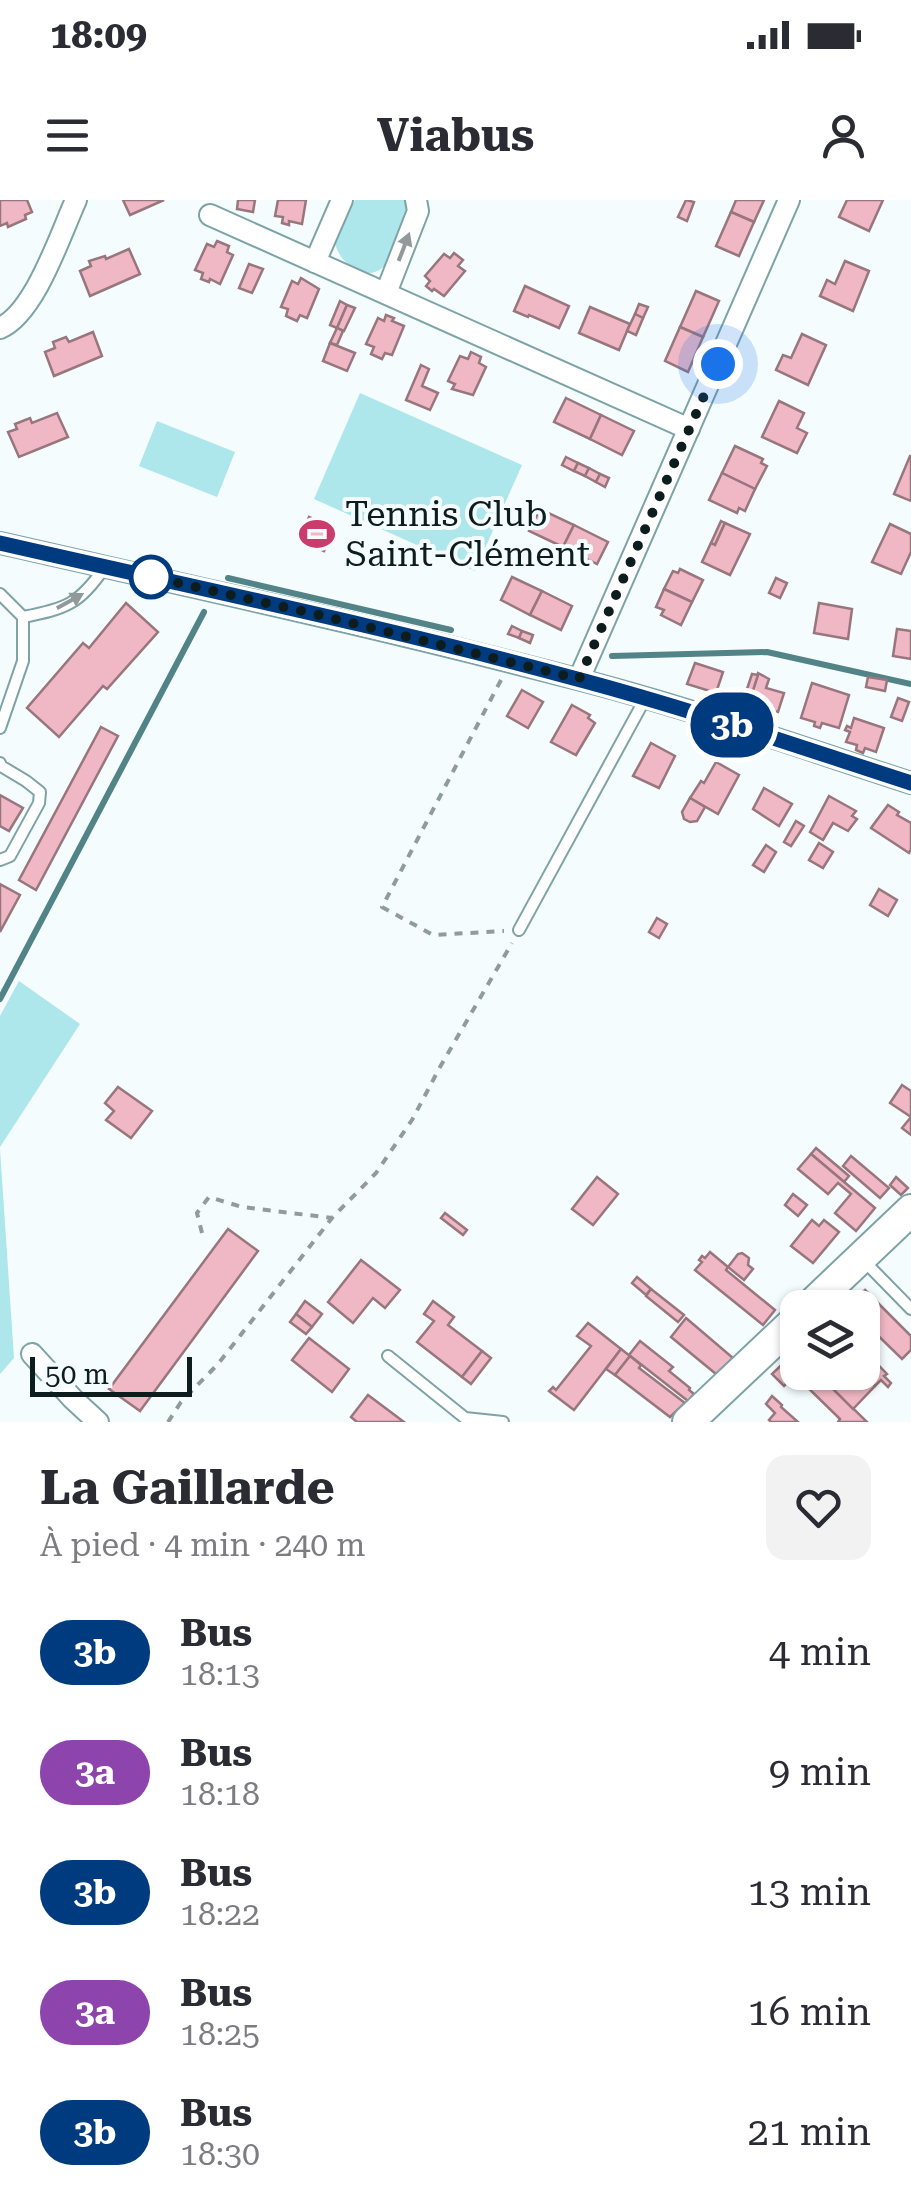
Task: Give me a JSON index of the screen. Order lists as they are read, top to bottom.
{
  "places": {
    "sports": ["Tennis Club Saint-Clément"]
  },
  "lines": ["bus line 3b"],
  "scale_bar": "50 m",
  "page": {
    "status": "18:09",
    "header": "Viabus",
    "on_map": "3b",
    "scale": "50 m",
    "heading": ["La Gaillarde", "À pied · 4 min · 240 m"],
    "list": [
      {
        "mark": "3b",
        "name": "Bus",
        "note": "18:13",
        "value": "4 min"
      },
      {
        "mark": "3a",
        "name": "Bus",
        "note": "18:18",
        "value": "9 min"
      },
      {
        "mark": "3b",
        "name": "Bus",
        "note": "18:22",
        "value": "13 min"
      },
      {
        "mark": "3a",
        "name": "Bus",
        "note": "18:25",
        "value": "16 min"
      },
      {
        "mark": "3b",
        "name": "Bus",
        "note": "18:30",
        "value": "21 min"
      }
    ]
  }
}
